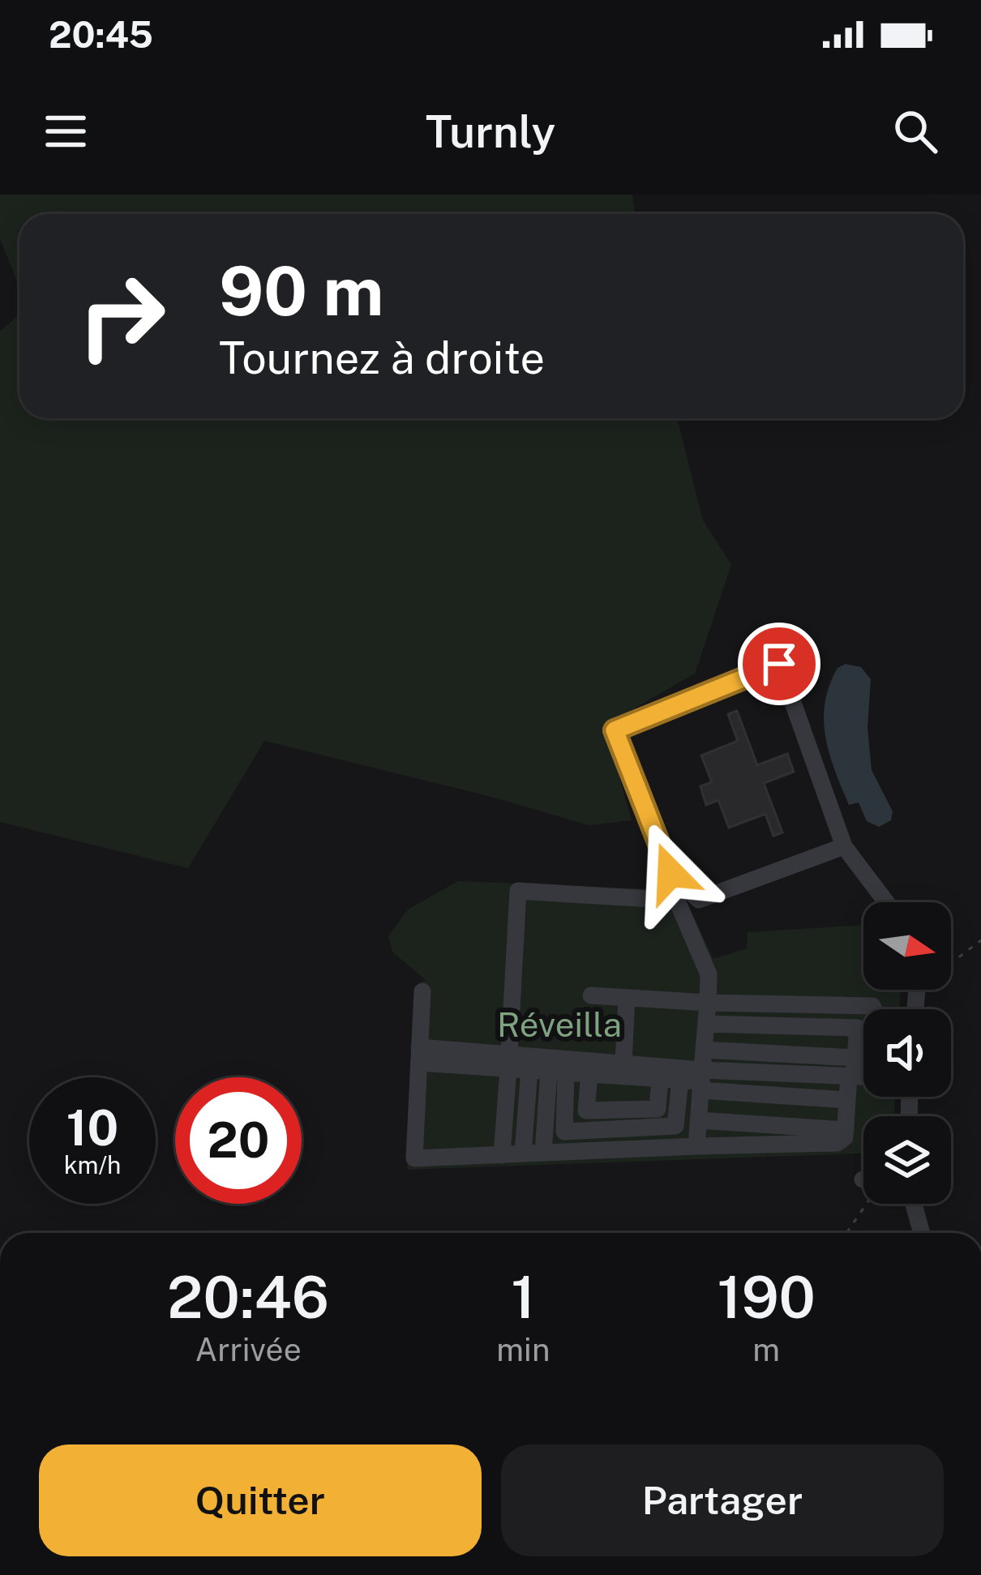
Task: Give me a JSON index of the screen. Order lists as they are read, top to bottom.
{
  "parks": ["Réveilla"],
  "north": "right",
  "page": {
    "status": "20:45",
    "header": "Turnly",
    "turn": ["90 m", "Tournez à droite"],
    "speed": "10 km/h",
    "limit": "20",
    "eta": [
      "20:46",
      "Arrivée",
      "1",
      "min",
      "190",
      "m"
    ],
    "buttons": ["Quitter", "Partager"]
  }
}
